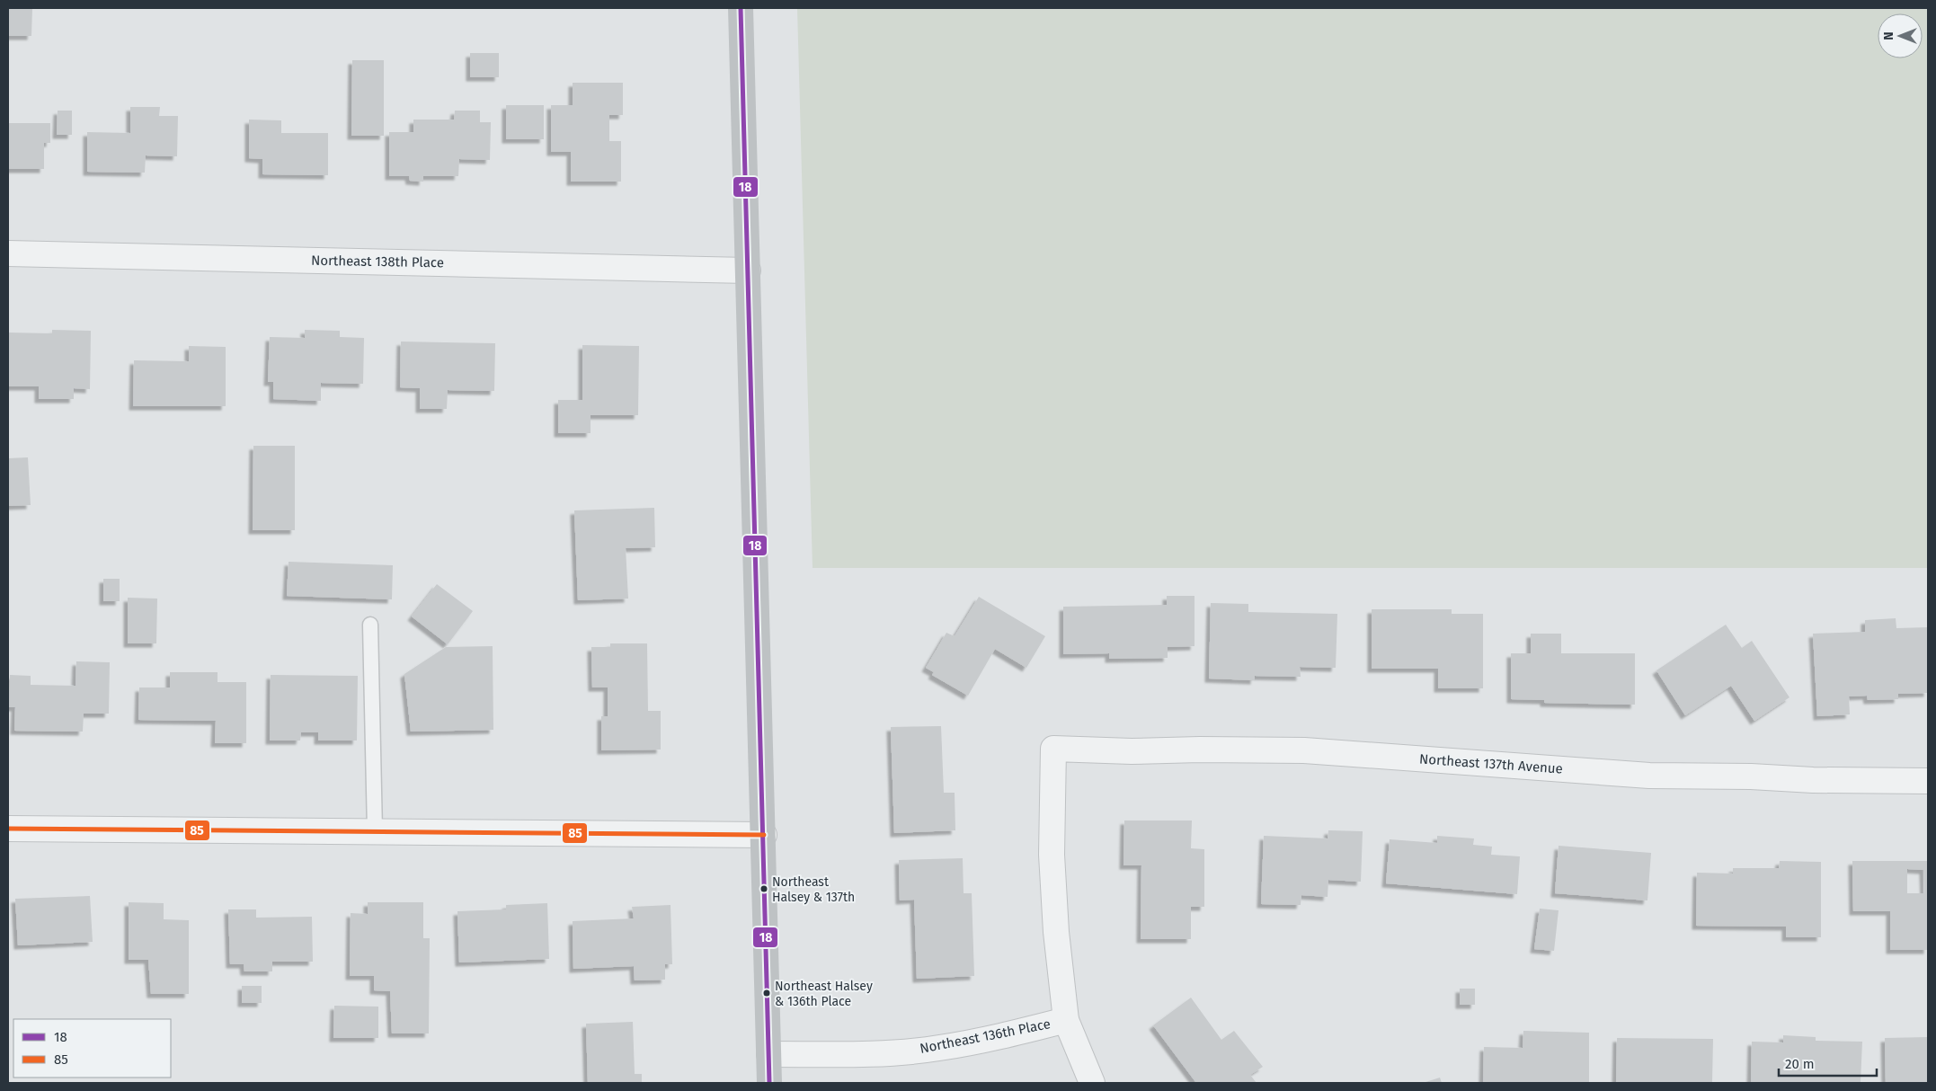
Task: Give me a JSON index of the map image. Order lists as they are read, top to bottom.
{
  "streets": {
    "street": ["Northeast 138th Place", "Northeast 137th Avenue", "Northeast 136th Place"]
  },
  "crossings": [
    ["Northeast 137th Avenue", "Northeast 136th Place"]
  ],
  "places": ["Northeast Halsey & 137th", "Northeast Halsey & 136th Place"],
  "lines": ["transit line 18", "transit line 85"],
  "legend": ["18", "85"],
  "scale_bar": "20 m",
  "north": "left"
}
